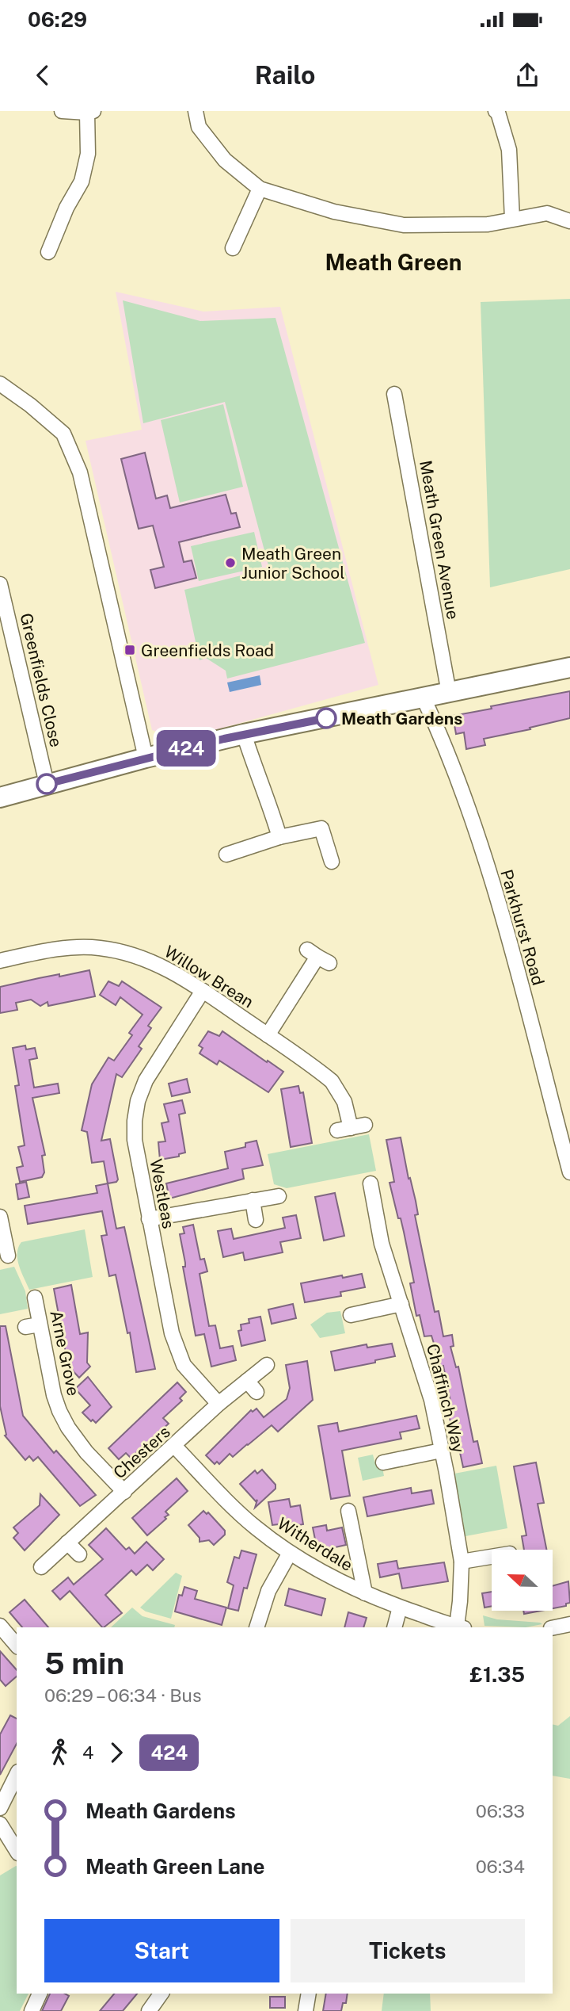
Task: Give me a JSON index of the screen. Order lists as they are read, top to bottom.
{
  "streets": {
    "street": [
      "Meath Green Avenue",
      "Greenfields Close",
      "Parkhurst Road",
      "Willow Brean",
      "Westleas",
      "Arne Grove",
      "Chaffinch Way",
      "Chesters",
      "Witherdale"
    ]
  },
  "crossings": [
    ["Willow Brean", "Westleas"],
    ["Westleas", "Chesters"],
    ["Arne Grove", "Chesters"],
    ["Chaffinch Way", "Witherdale"],
    ["Chesters", "Witherdale"]
  ],
  "districts": ["Meath Green"],
  "places": {
    "other": ["Meath Green Junior School", "Meath Gardens"],
    "transit": ["Greenfields Road"]
  },
  "lines": ["bus line 424"],
  "north": "left",
  "page": {
    "status": "06:29",
    "header": "Railo",
    "on_map": "424",
    "heading": ["5 min", "06:29 – 06:34 · Bus", "£1.35"],
    "legs": ["4", "424"],
    "list": [
      {
        "name": "Meath Gardens",
        "value": "06:33"
      },
      {
        "name": "Meath Green Lane",
        "value": "06:34"
      }
    ],
    "buttons": ["Start", "Tickets"]
  }
}
